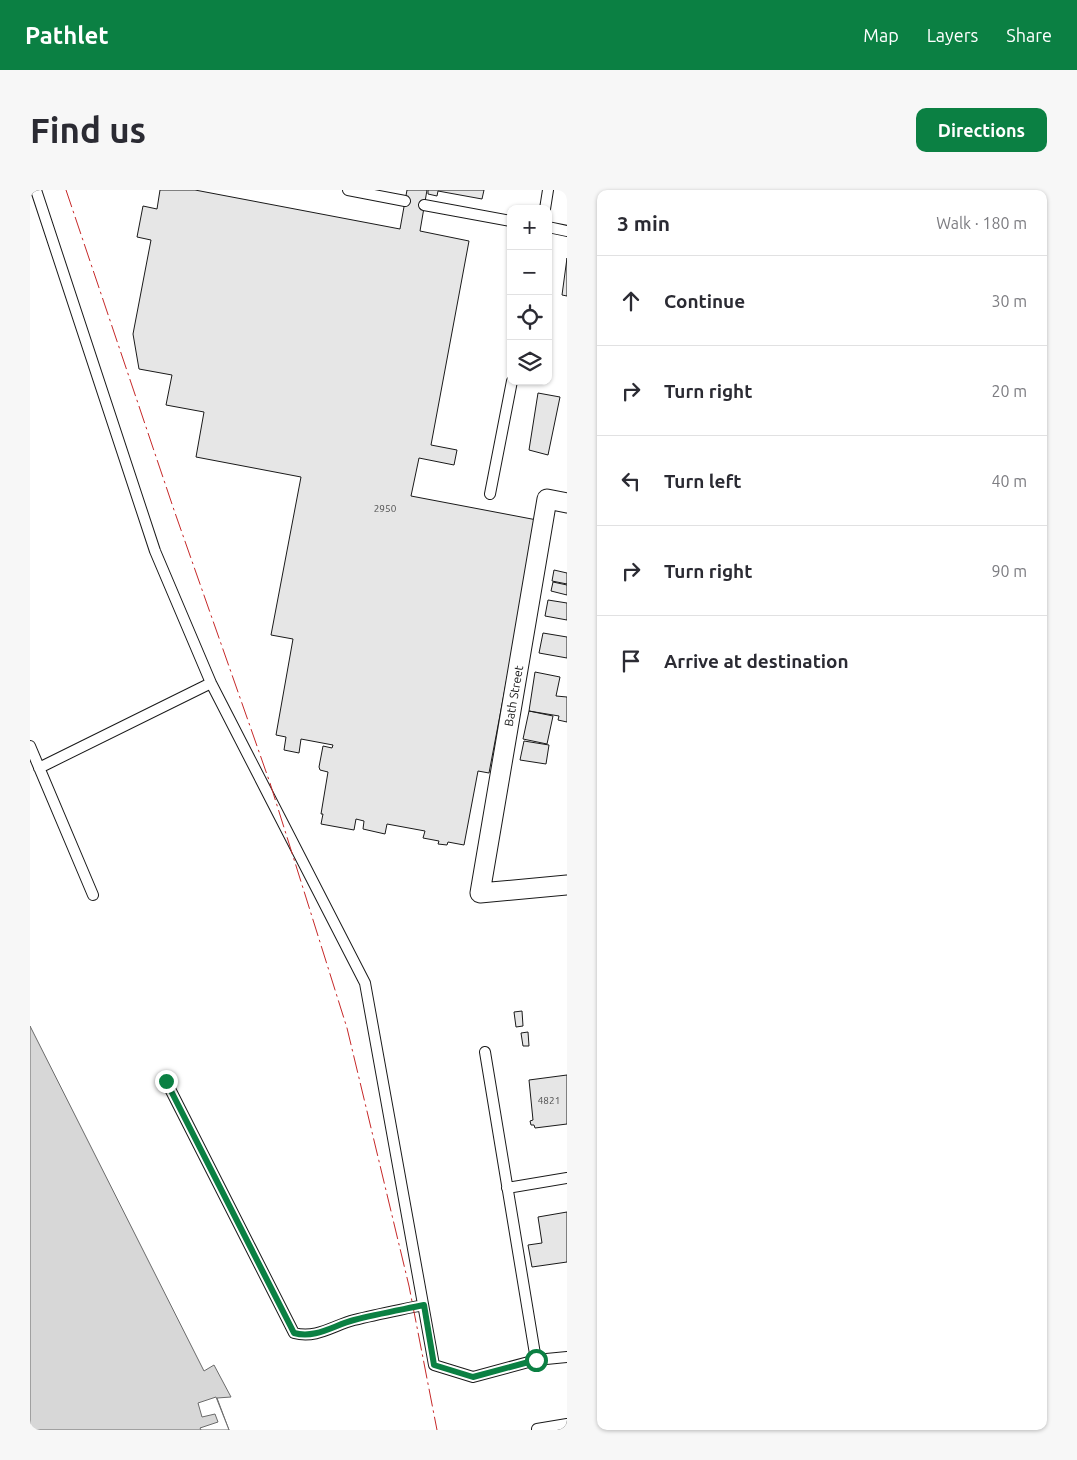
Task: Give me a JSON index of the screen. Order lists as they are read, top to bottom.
{
  "streets": {
    "street": ["Bath Street"]
  },
  "house_numbers": ["2950", "4821"],
  "page": {
    "header": "Pathlet",
    "nav": ["Map", "Layers", "Share"],
    "buttons": "Directions",
    "title": "Find us",
    "heading": ["3 min", "Walk · 180 m"],
    "map_buttons": ["+", "−"],
    "list": [
      ["Continue", "30 m"],
      ["Turn right", "20 m"],
      ["Turn left", "40 m"],
      ["Turn right", "90 m"],
      "Arrive at destination"
    ]
  }
}
